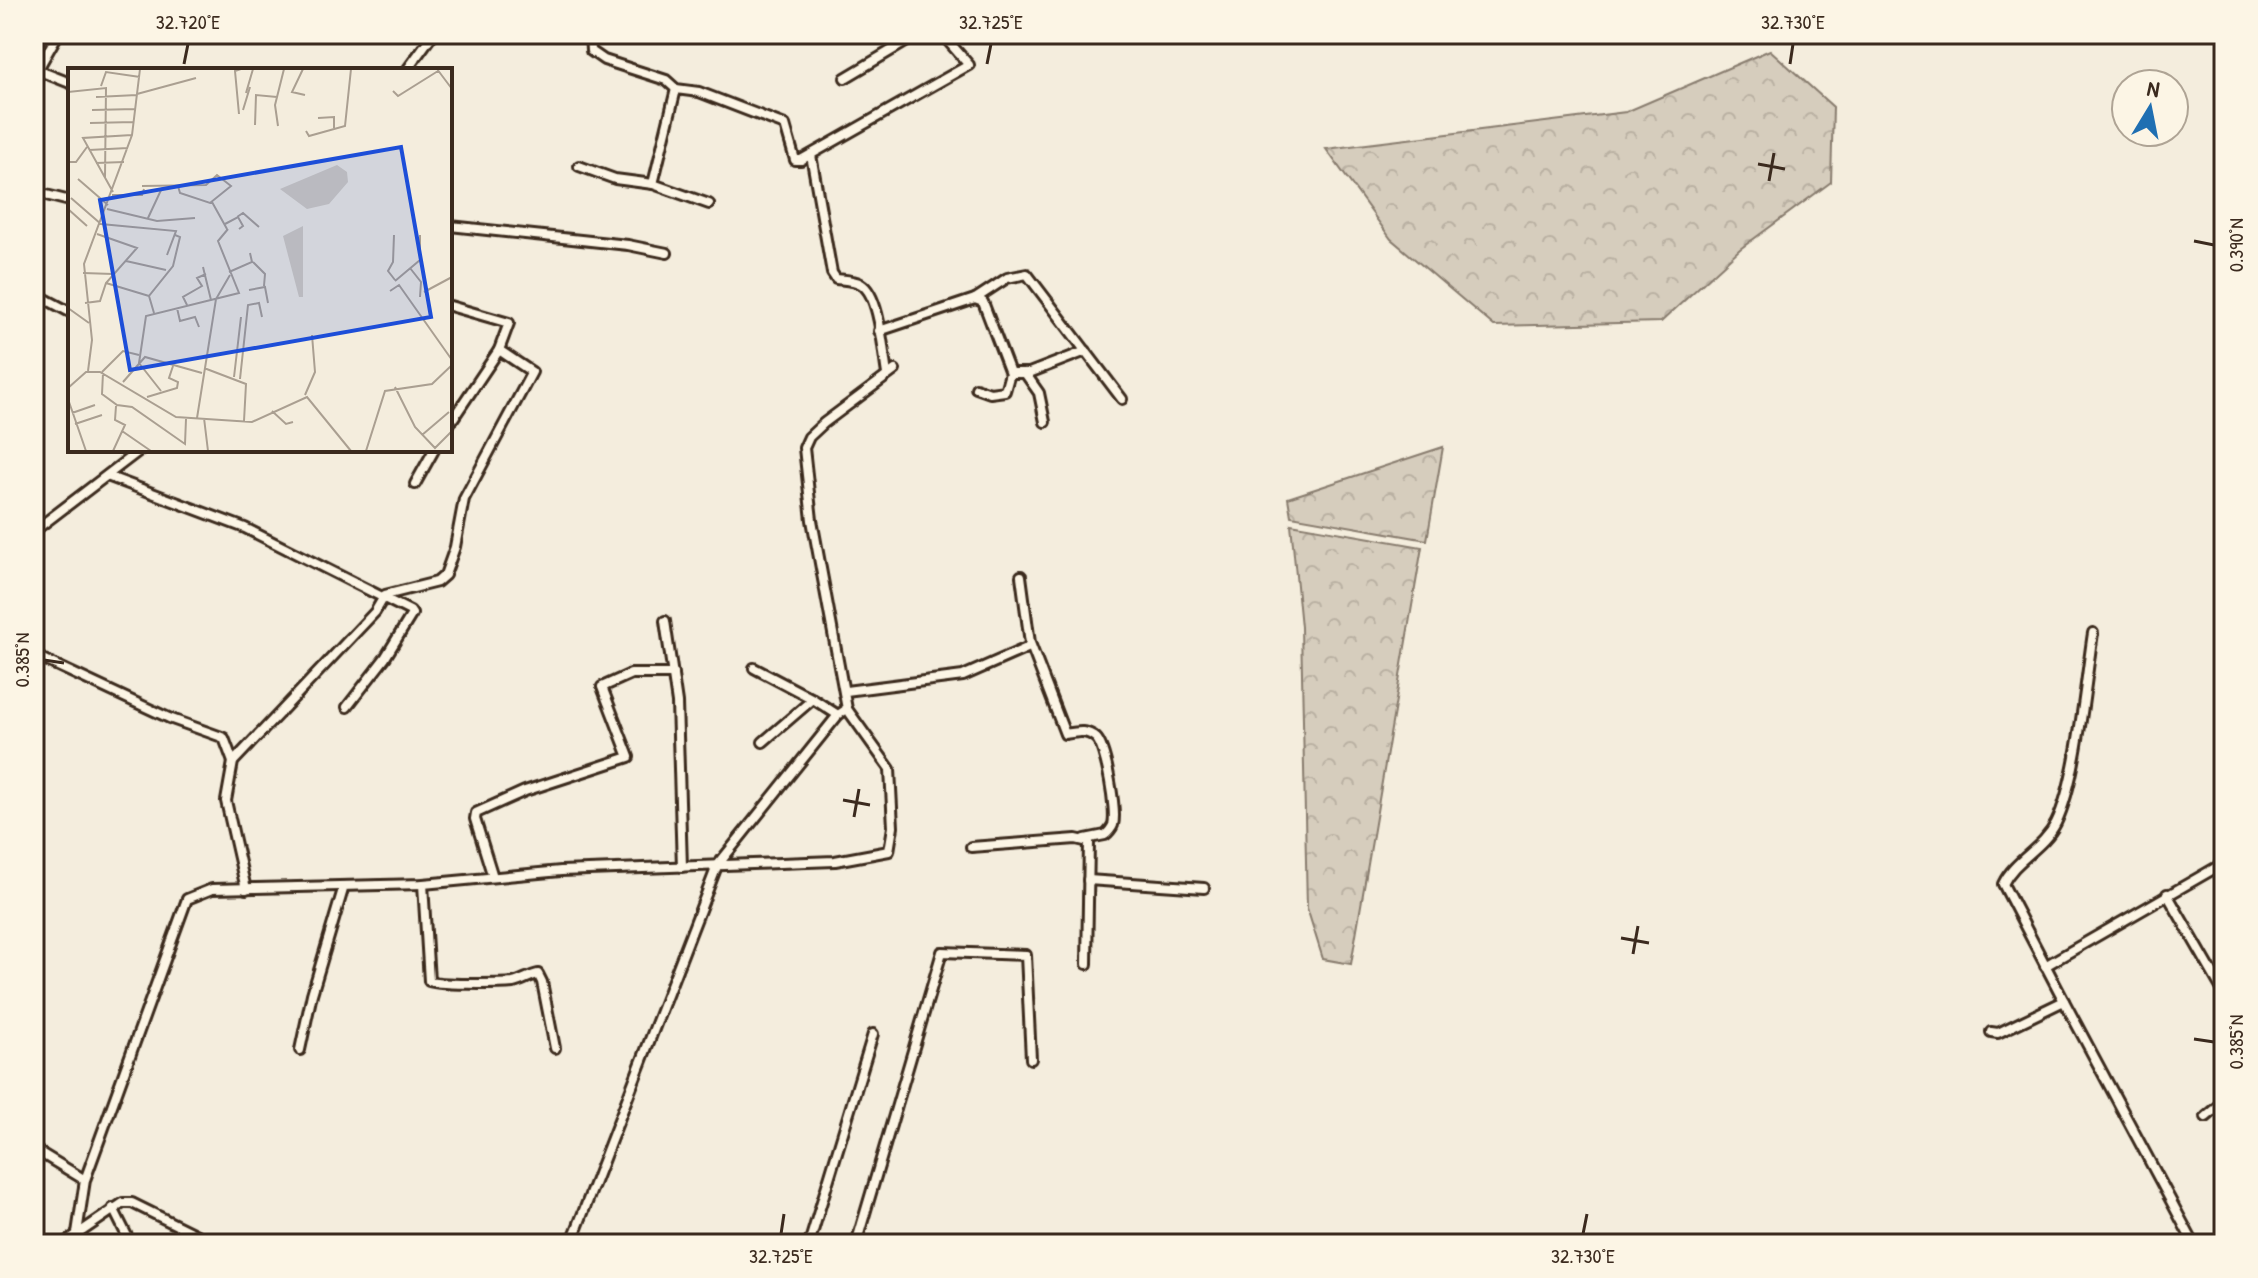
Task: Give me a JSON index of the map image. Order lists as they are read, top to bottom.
{
  "north": "top",
  "coordinates": [
    "32.720°E",
    "32.725°E",
    "32.730°E",
    "0.390°N",
    "0.385°N"
  ]
}
